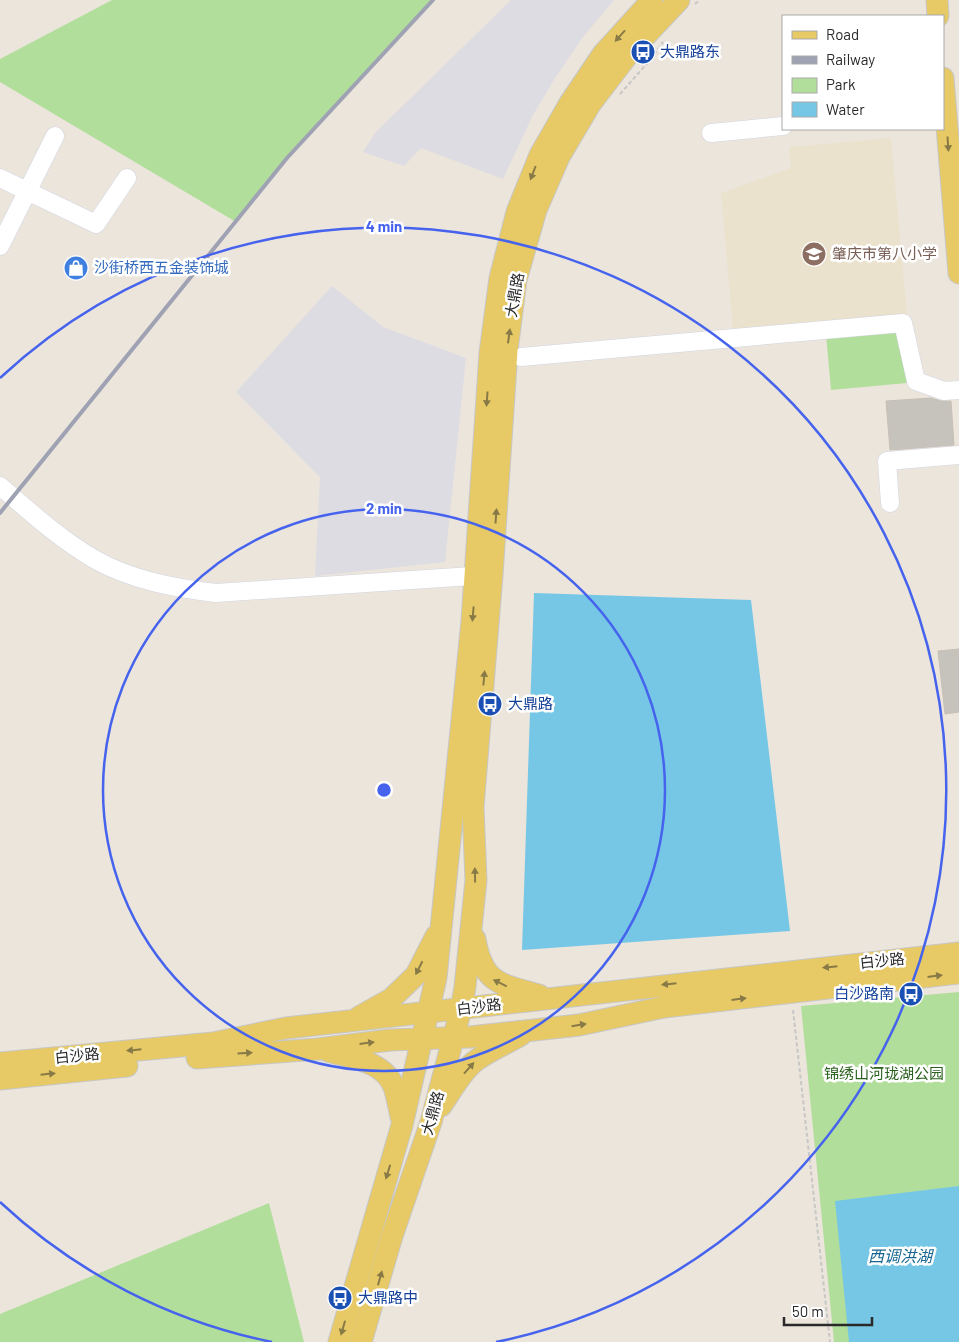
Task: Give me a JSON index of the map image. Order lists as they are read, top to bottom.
{
  "streets": {
    "main road": ["大鼎路", "白沙路"]
  },
  "crossings": [
    ["大鼎路", "白沙路"]
  ],
  "water": ["西调洪湖"],
  "parks": ["锦绣山河珑湖公园"],
  "places": {
    "bus stop": [
      "大鼎路东",
      "大鼎路",
      "白沙路南",
      "大鼎路中"
    ],
    "school or university": ["肇庆市第八小学"],
    "shop": ["沙街桥西五金装饰城"]
  },
  "legend": [
    "Road",
    "Railway",
    "Park",
    "Water"
  ],
  "scale_bar": "50 m",
  "rings": ["4 min", "2 min"]
}
